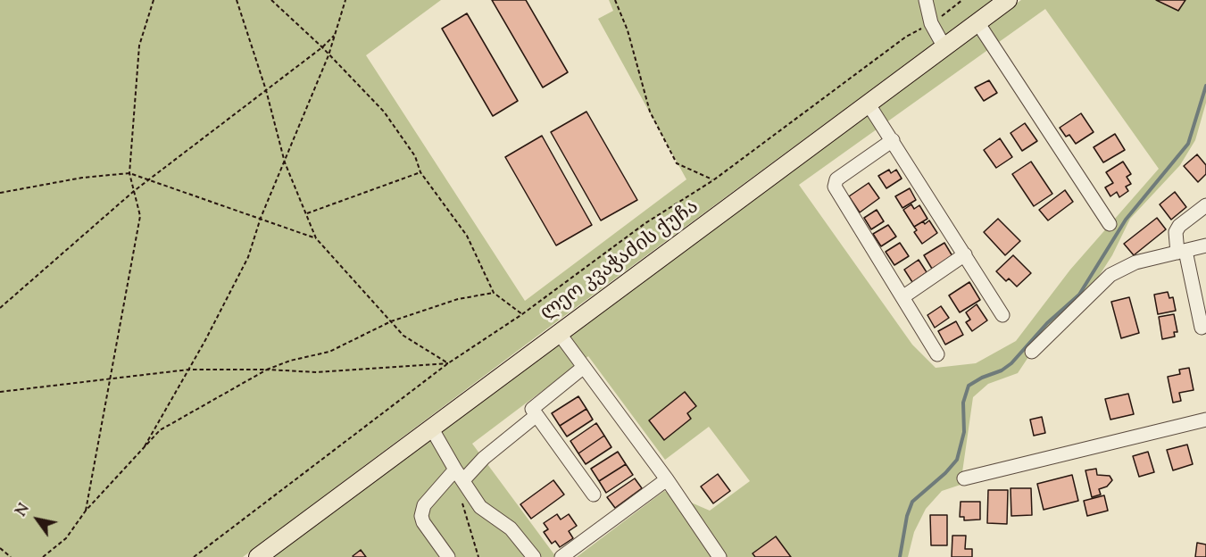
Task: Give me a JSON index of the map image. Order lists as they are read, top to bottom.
{
  "streets": {
    "main road": ["ლეო კვაჭაძის ქუჩა"]
  },
  "north": "top left"
}
